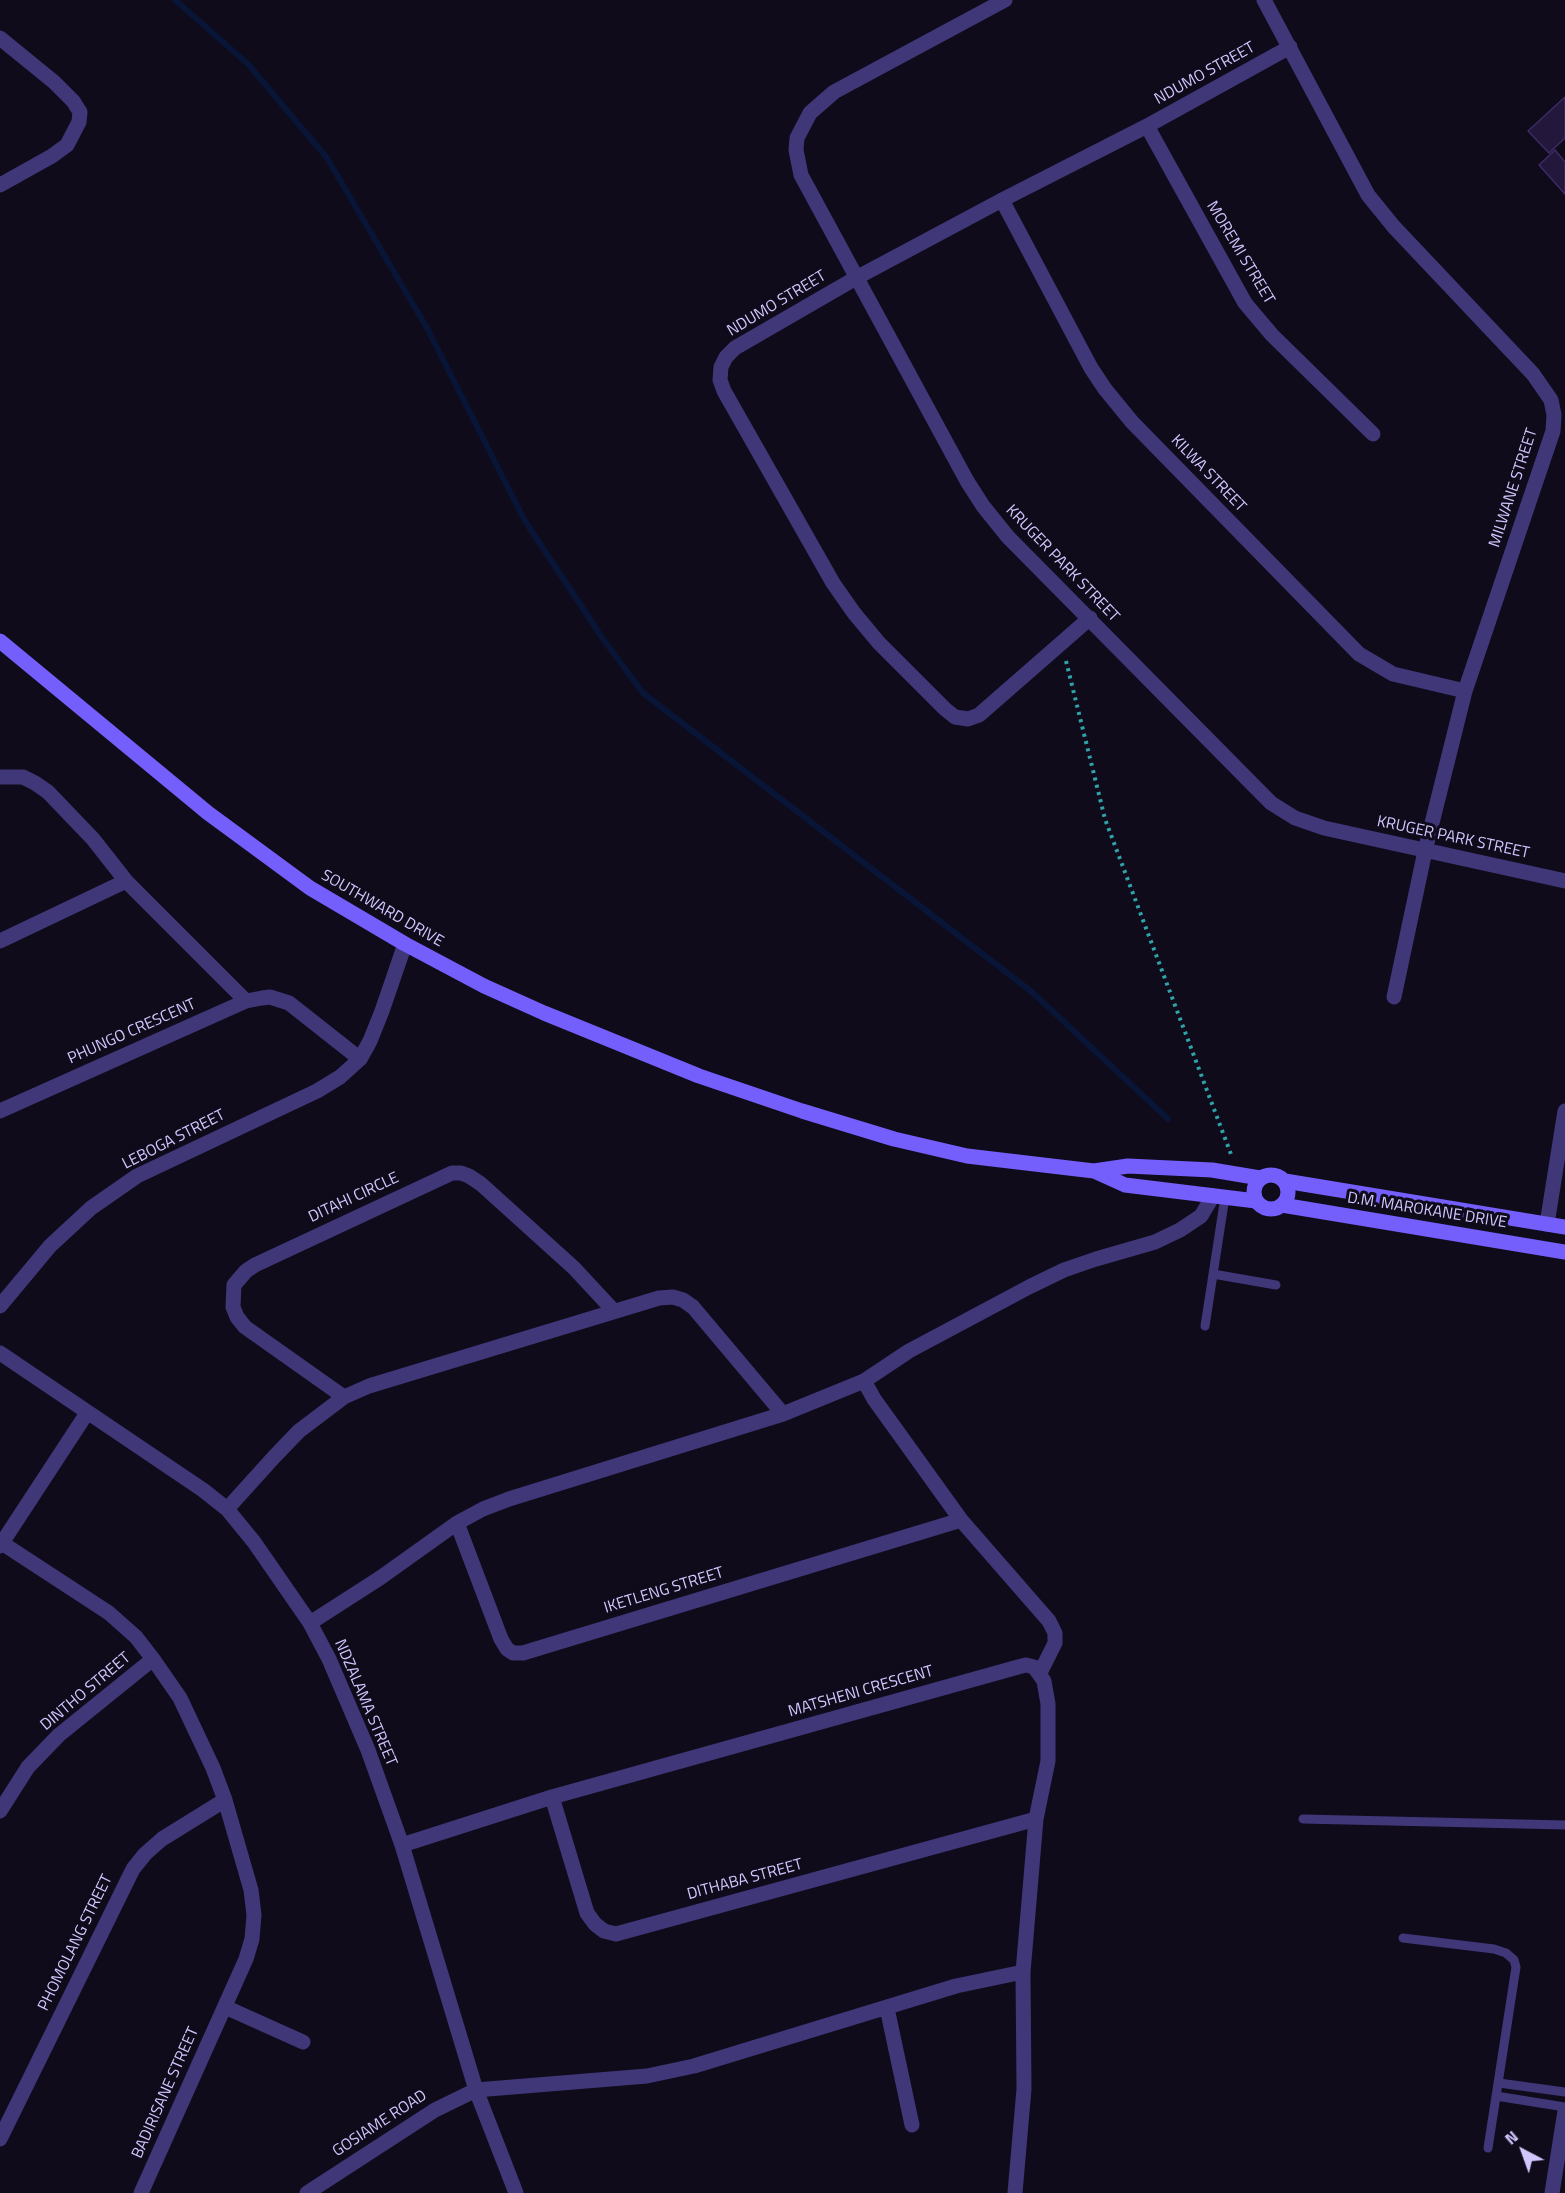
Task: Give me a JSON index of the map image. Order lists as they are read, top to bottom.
{
  "streets": {
    "main road": ["SOUTHWARD DRIVE", "D.M. MAROKANE DRIVE"],
    "street": [
      "NDUMO STREET",
      "MOREMI STREET",
      "KILWA STREET",
      "MILWANE STREET",
      "KRUGER PARK STREET",
      "PHUNGO CRESCENT",
      "LEBOGA STREET",
      "DITAHI CIRCLE",
      "IKETLENG STREET",
      "DINTHO STREET",
      "MATSHENI CRESCENT",
      "NDZALAMA STREET",
      "DITHABA STREET",
      "PHOMOLANG STREET",
      "BADIRISANE STREET",
      "GOSIAME ROAD"
    ]
  },
  "crossings": [
    ["NDUMO STREET", "MOREMI STREET"],
    ["NDUMO STREET", "KILWA STREET"],
    ["NDUMO STREET", "MILWANE STREET"],
    ["NDUMO STREET", "KRUGER PARK STREET"],
    ["KILWA STREET", "MILWANE STREET"],
    ["MILWANE STREET", "KRUGER PARK STREET"],
    ["SOUTHWARD DRIVE", "D.M. MAROKANE DRIVE"],
    ["PHUNGO CRESCENT", "LEBOGA STREET"],
    ["DINTHO STREET", "BADIRISANE STREET"],
    ["MATSHENI CRESCENT", "NDZALAMA STREET"],
    ["MATSHENI CRESCENT", "DITHABA STREET"],
    ["NDZALAMA STREET", "GOSIAME ROAD"],
    ["PHOMOLANG STREET", "BADIRISANE STREET"]
  ],
  "north": "top left"
}
